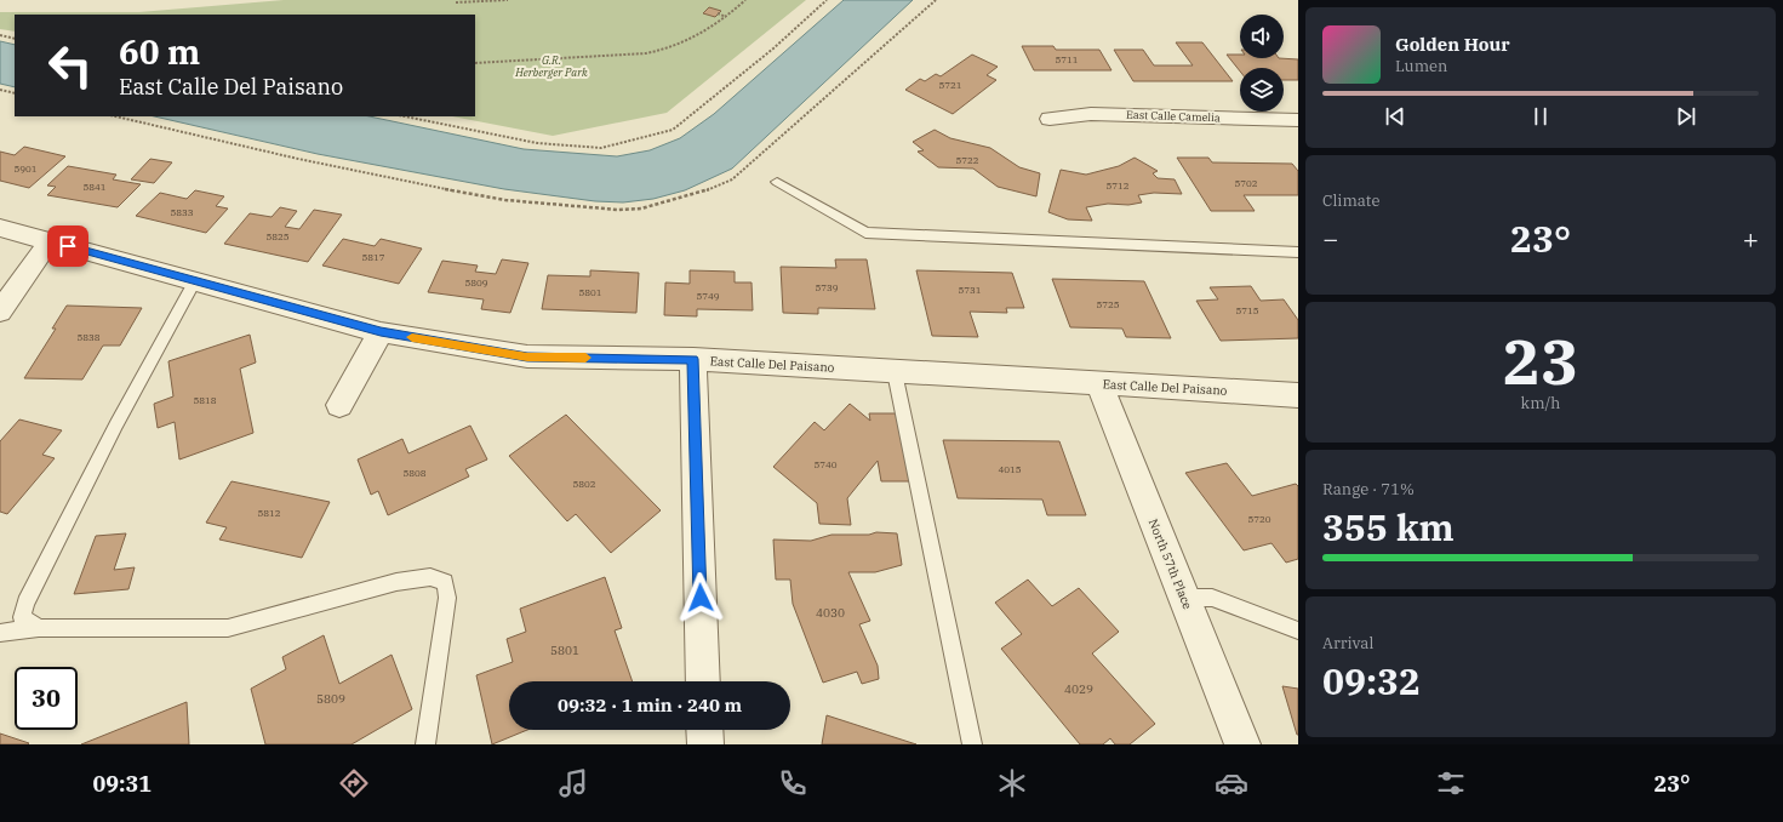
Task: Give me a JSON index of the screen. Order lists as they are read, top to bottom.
{
  "streets": {
    "street": ["East Calle Camelia", "East Calle Del Paisano", "North 57th Place"]
  },
  "crossings": [
    ["East Calle Del Paisano", "North 57th Place"]
  ],
  "parks": ["G.R. Herberger Park"],
  "house_numbers": [
    "5711",
    "5721",
    "5722",
    "5901",
    "5702",
    "5712",
    "5841",
    "5833",
    "5825",
    "5817",
    "5809",
    "5739",
    "5731",
    "5801",
    "5749",
    "5725",
    "5715",
    "5838",
    "5818",
    "5740",
    "4015",
    "5808",
    "5802",
    "5812",
    "5720",
    "4030",
    "5801",
    "4029",
    "5809"
  ],
  "page": {
    "turn": ["60 m", "East Calle Del Paisano"],
    "song": ["Golden Hour", "Lumen"],
    "tile": [
      "Climate",
      ["23", "km/h"],
      ["Range · 71%", "355 km"],
      ["Arrival", "09:32"]
    ],
    "heat": ["−", "23°", "+"],
    "limit": "30",
    "trip": "09:32 · 1 min · 240 m",
    "tabs": ["09:31", "23°"]
  }
}
